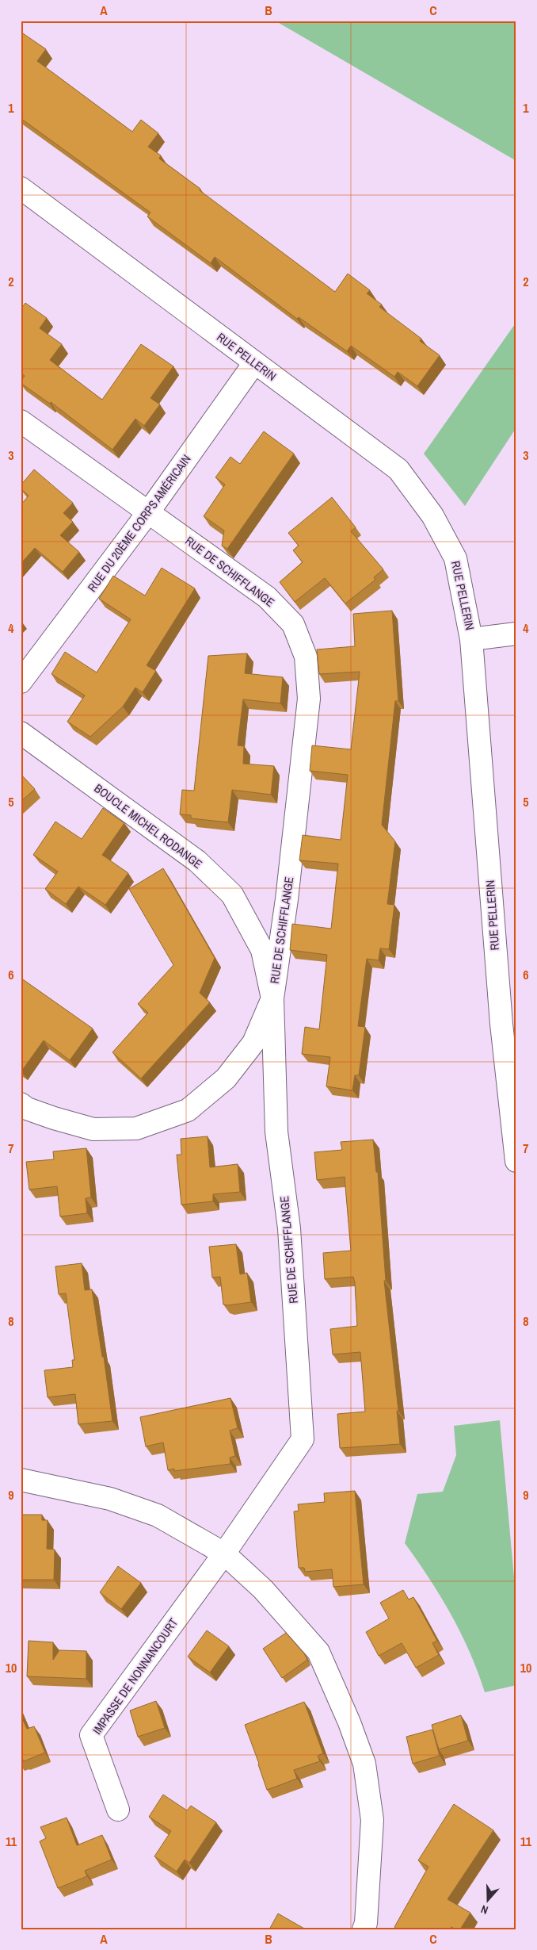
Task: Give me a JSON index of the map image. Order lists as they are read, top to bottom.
{
  "streets": {
    "street": [
      "RUE PELLERIN",
      "RUE DU 20ÈME CORPS AMÉRICAIN",
      "RUE DE SCHIFFLANGE",
      "BOUCLE MICHEL RODANGE",
      "IMPASSE DE NONNANCOURT"
    ]
  },
  "crossings": [
    ["RUE PELLERIN", "RUE DU 20ÈME CORPS AMÉRICAIN"],
    ["RUE DU 20ÈME CORPS AMÉRICAIN", "RUE DE SCHIFFLANGE"],
    ["RUE DE SCHIFFLANGE", "BOUCLE MICHEL RODANGE"],
    ["RUE DE SCHIFFLANGE", "IMPASSE DE NONNANCOURT"]
  ],
  "north": "bottom",
  "grid": {
    "columns": ["A", "B", "C"],
    "rows": [
      "1",
      "2",
      "3",
      "4",
      "5",
      "6",
      "7",
      "8",
      "9",
      "10",
      "11"
    ]
  }
}
